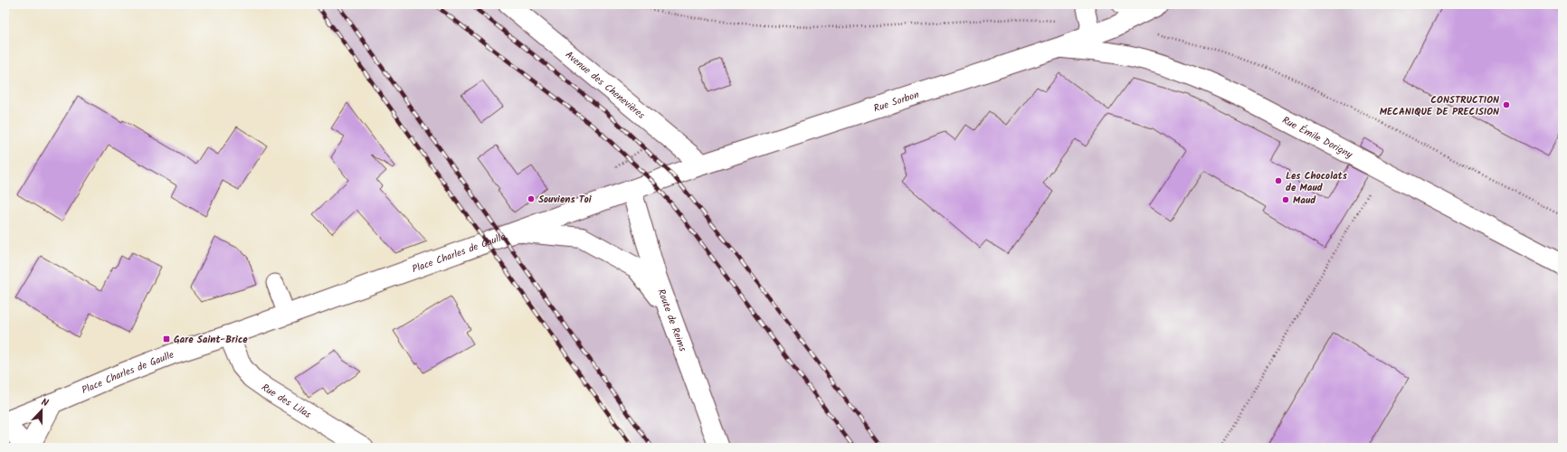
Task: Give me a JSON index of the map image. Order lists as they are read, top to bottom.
{
  "streets": {
    "street": [
      "Avenue des Chenevières",
      "Rue Sorbon",
      "Rue Émile Dorigny",
      "Place Charles de Gaulle",
      "Route de Reims",
      "Rue des Lilas"
    ]
  },
  "crossings": [
    ["Avenue des Chenevières", "Rue Sorbon"],
    ["Rue Sorbon", "Rue Émile Dorigny"],
    ["Rue Sorbon", "Place Charles de Gaulle"],
    ["Rue Sorbon", "Route de Reims"],
    ["Place Charles de Gaulle", "Route de Reims"],
    ["Place Charles de Gaulle", "Rue des Lilas"]
  ],
  "places": {
    "other": [
      "CONSTRUCTION MECANIQUE DE PRECISION",
      "Les Chocolats de Maud",
      "Souviens Toi",
      "Maud"
    ],
    "transit": ["Gare Saint-Brice"]
  },
  "north": "top"
}
